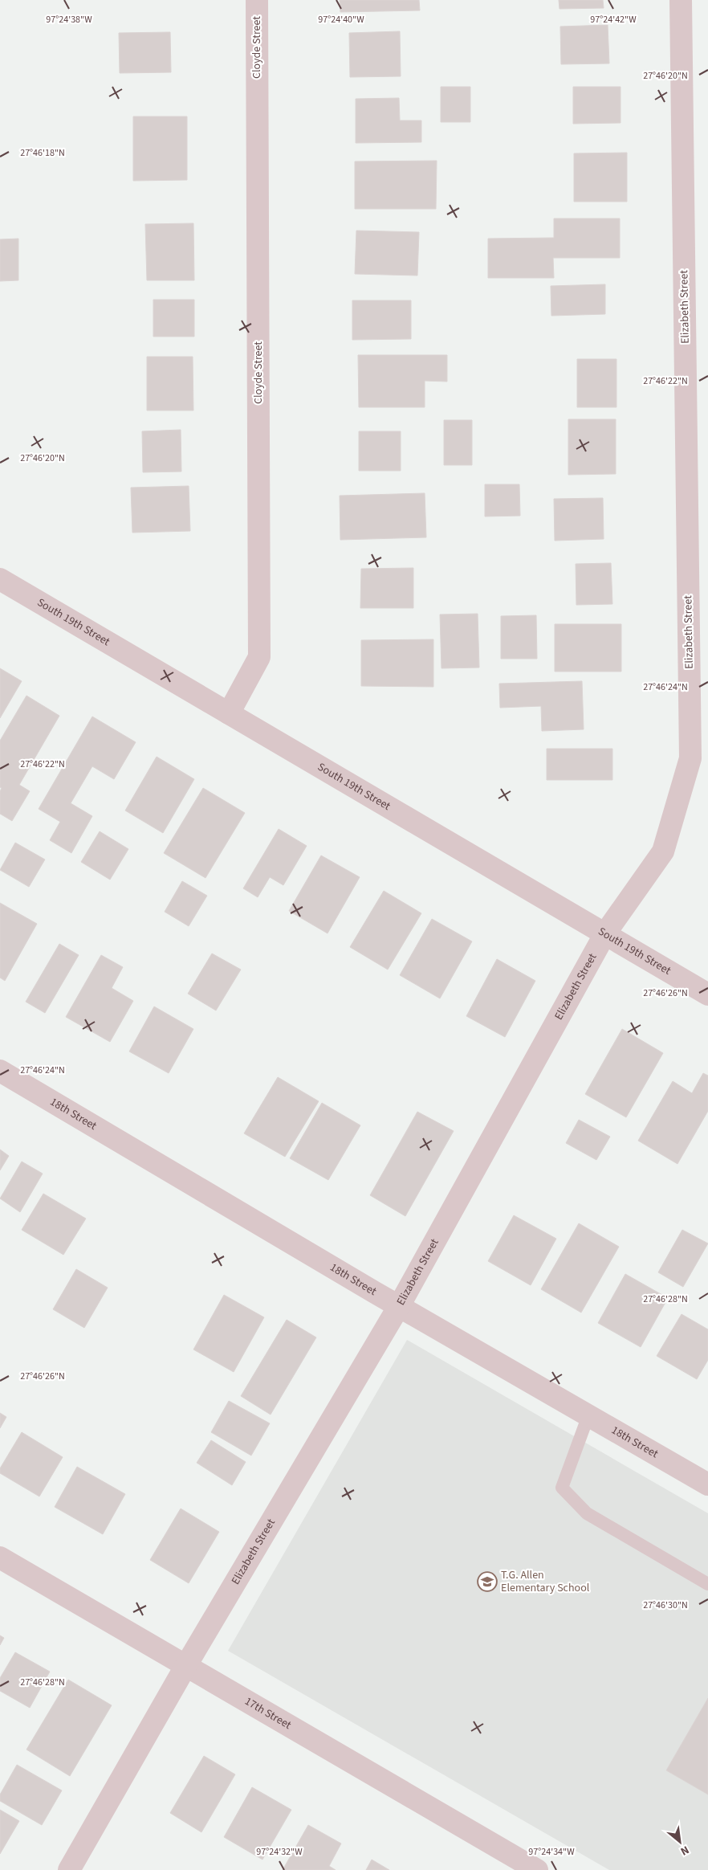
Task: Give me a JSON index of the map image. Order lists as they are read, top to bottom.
{
  "streets": {
    "street": [
      "Cloyde Street",
      "Elizabeth Street",
      "South 19th Street",
      "18th Street",
      "17th Street"
    ]
  },
  "crossings": [
    ["Cloyde Street", "South 19th Street"],
    ["Elizabeth Street", "South 19th Street"],
    ["Elizabeth Street", "18th Street"],
    ["Elizabeth Street", "17th Street"]
  ],
  "places": {
    "school or university": ["T.G. Allen Elementary School"]
  },
  "north": "bottom right",
  "coordinates": [
    "97°24'38\"W",
    "97°24'40\"W",
    "97°24'42\"W",
    "27°46'20\"N",
    "27°46'18\"N",
    "27°46'22\"N",
    "27°46'24\"N",
    "27°46'26\"N",
    "27°46'28\"N",
    "27°46'30\"N",
    "97°24'32\"W",
    "97°24'34\"W"
  ]
}
